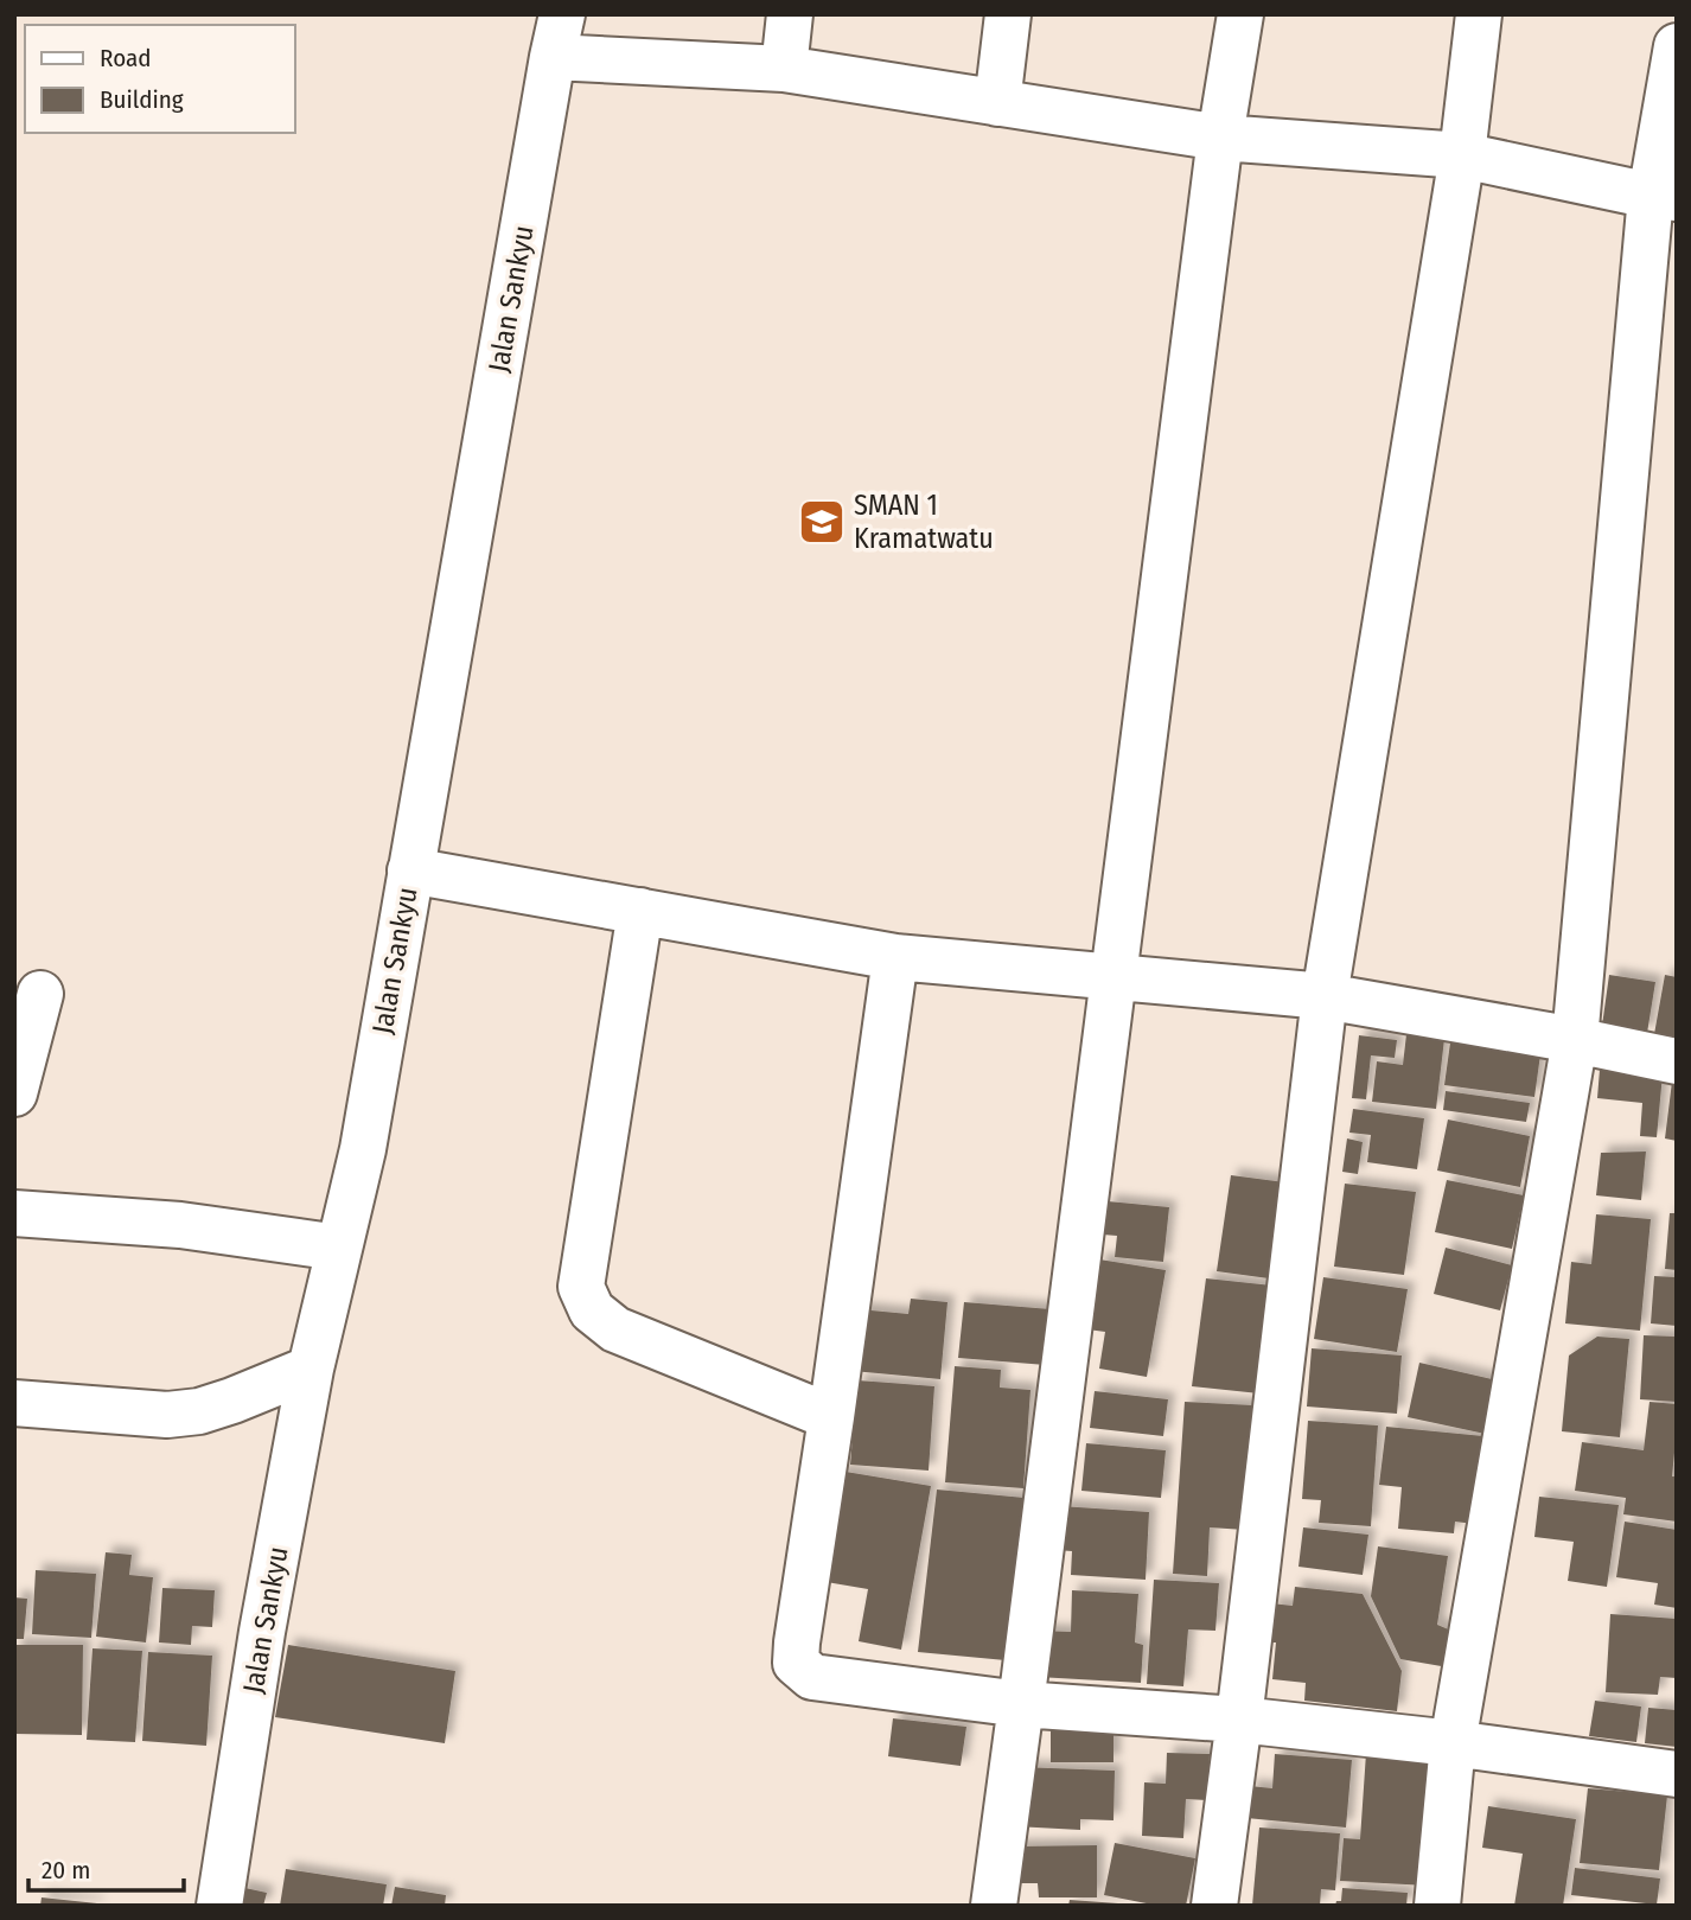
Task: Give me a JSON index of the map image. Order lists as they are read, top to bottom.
{
  "streets": {
    "street": ["Jalan Sankyu"]
  },
  "places": {
    "school or university": ["SMAN 1 Kramatwatu"]
  },
  "legend": ["Road", "Building"],
  "scale_bar": "20 m"
}
